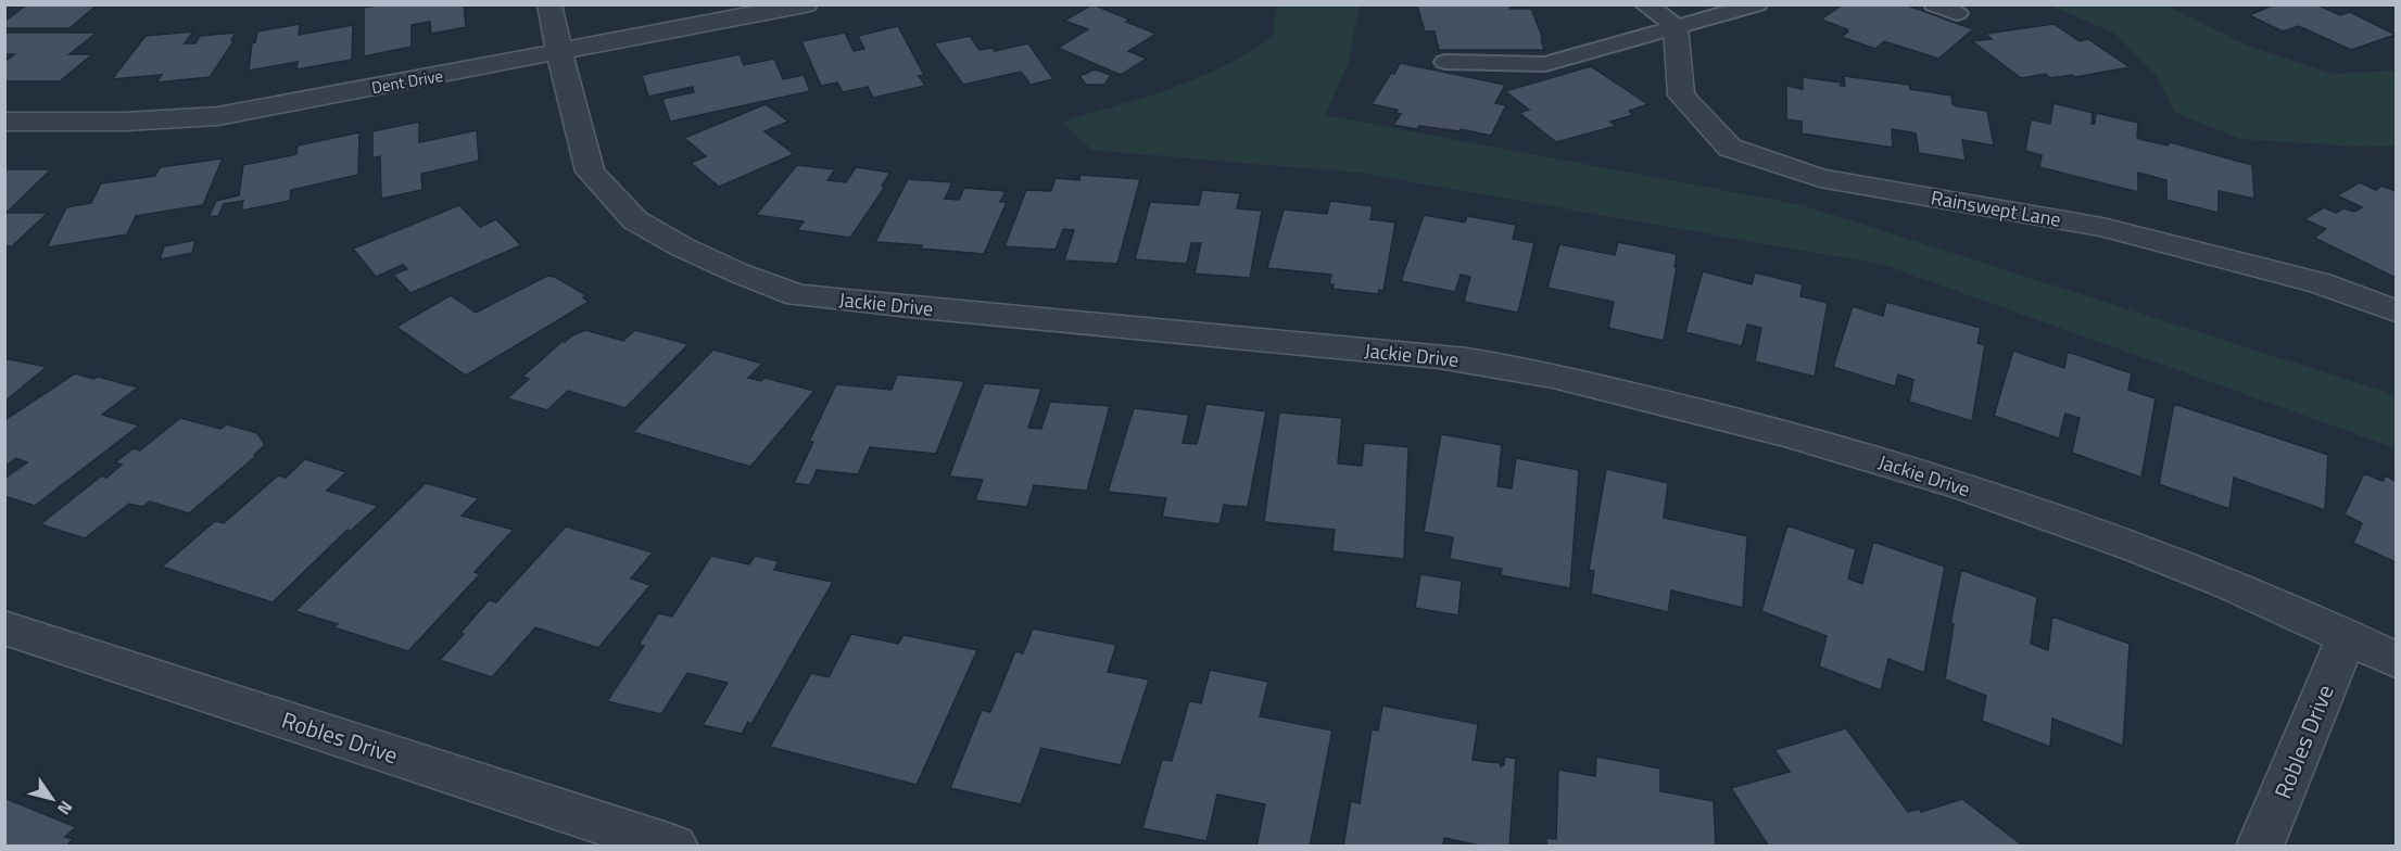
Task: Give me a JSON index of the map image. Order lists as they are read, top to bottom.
{
  "streets": {
    "street": [
      "Dent Drive",
      "Rainswept Lane",
      "Jackie Drive",
      "Robles Drive"
    ]
  },
  "crossings": [
    ["Dent Drive", "Jackie Drive"],
    ["Jackie Drive", "Robles Drive"]
  ],
  "north": "bottom right"
}
